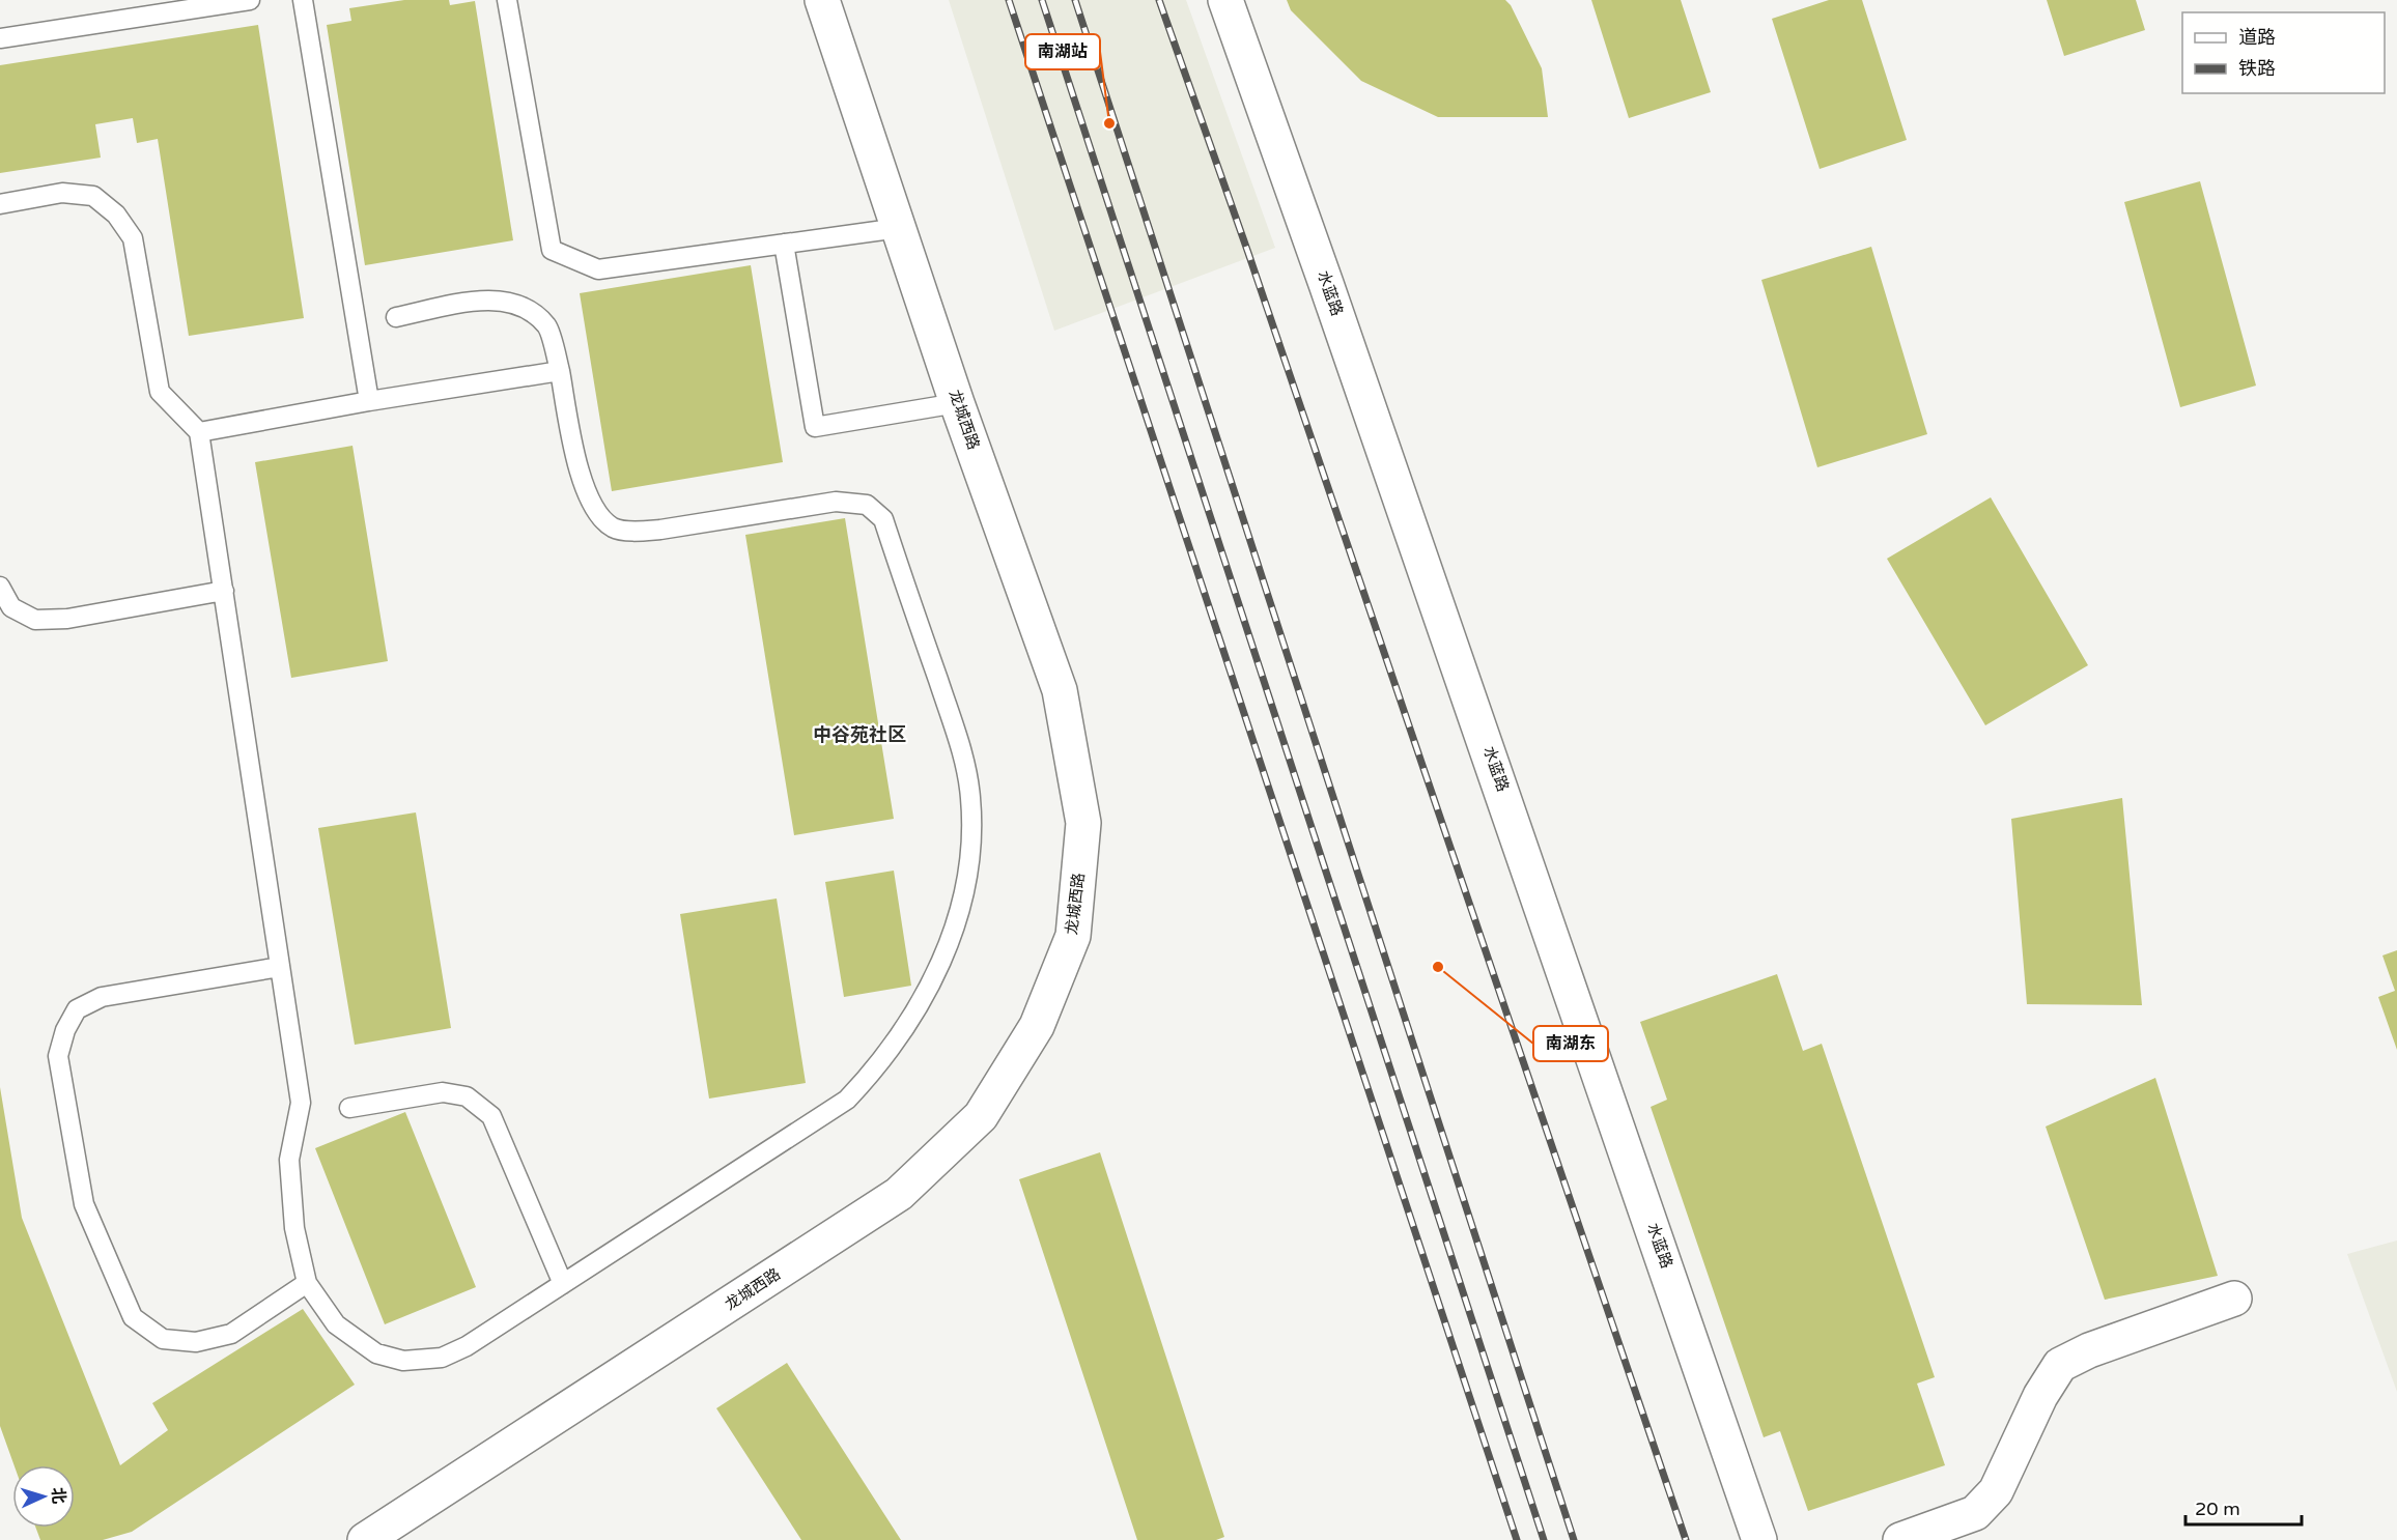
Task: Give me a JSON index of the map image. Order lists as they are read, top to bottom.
{
  "streets": {
    "street": ["水蓝路", "龙城西路"]
  },
  "districts": ["中谷苑社区"],
  "places": ["南湖站", "南湖东"],
  "legend": ["道路", "铁路"],
  "scale_bar": "20 m",
  "north": "right"
}
